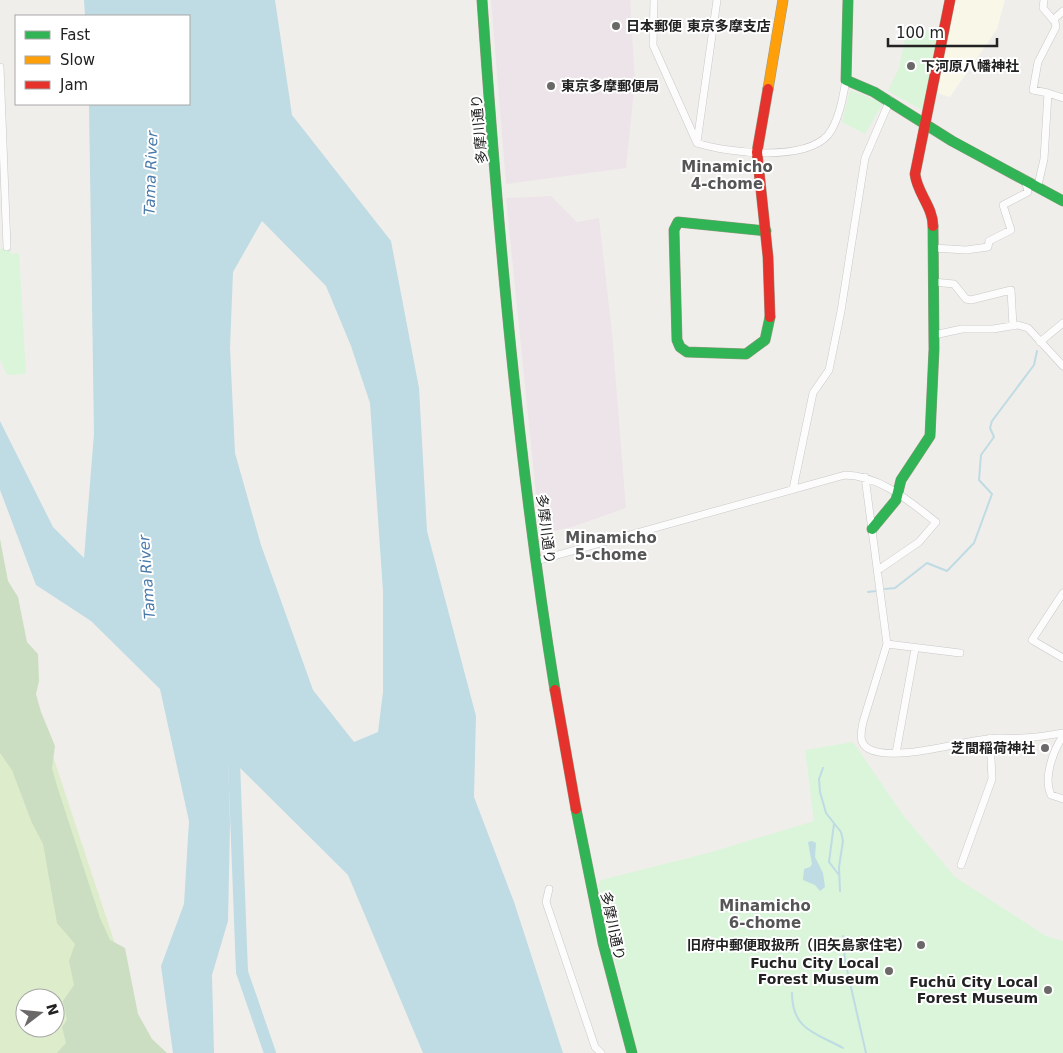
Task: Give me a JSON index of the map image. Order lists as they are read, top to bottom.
{
  "streets": {
    "street": ["多摩川通り"]
  },
  "districts": ["Minamicho 4-chome", "Minamicho 5-chome", "Minamicho 6-chome"],
  "water": ["Tama River"],
  "places": [
    "日本郵便 東京多摩支店",
    "下河原八幡神社",
    "東京多摩郵便局",
    "芝間稲荷神社",
    "旧府中郵便取扱所（旧矢島家住宅）",
    "Fuchu City Local Forest Museum",
    "Fuchū City Local Forest Museum"
  ],
  "legend": ["Fast", "Slow", "Jam"],
  "scale_bar": "100 m",
  "north": "right"
}
